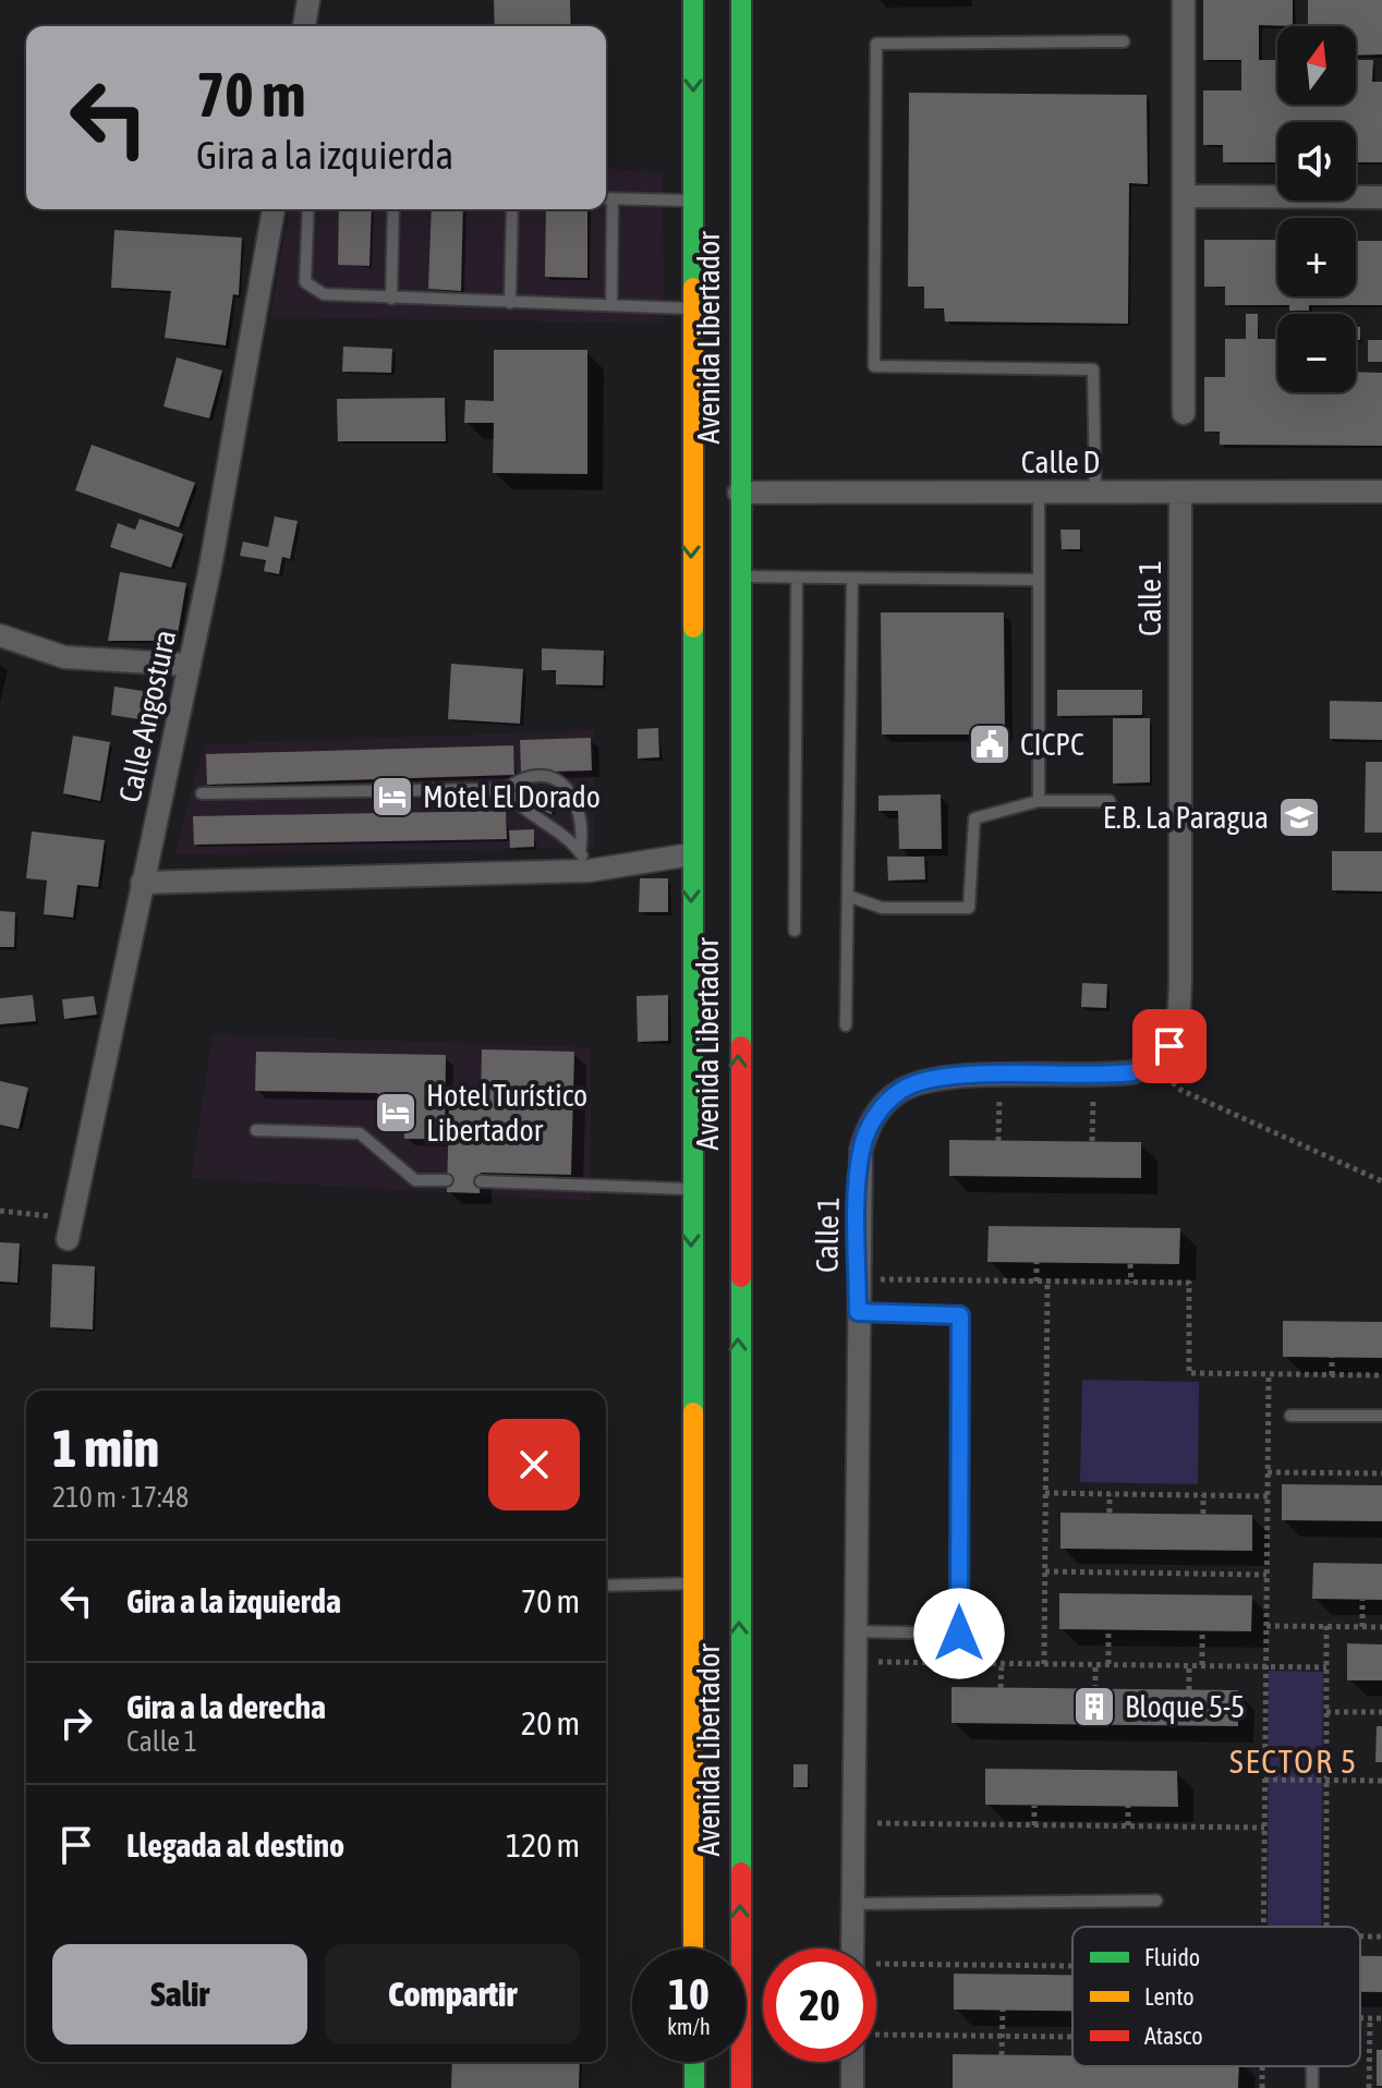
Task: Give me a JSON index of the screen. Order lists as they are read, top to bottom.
{
  "streets": {
    "main road": ["Avenida Libertador"],
    "street": ["Calle D", "Calle 1", "Calle Angostura"]
  },
  "crossings": [
    ["Avenida Libertador", "Calle D"],
    ["Calle D", "Calle 1"]
  ],
  "districts": ["SECTOR 5"],
  "places": {
    "public building": ["CICPC"],
    "hotel": ["Motel El Dorado", "Hotel Turístico Libertador"],
    "school or university": ["E.B. La Paragua"],
    "building": ["Bloque 5-5"]
  },
  "legend": ["Fluido", "Lento", "Atasco"],
  "north": "top",
  "page": {
    "map_buttons": ["+", "−"],
    "turn": ["70 m", "Gira a la izquierda"],
    "heading": ["1 min", "210 m · 17:48"],
    "list": [
      {
        "name": "Gira a la izquierda",
        "value": "70 m"
      },
      {
        "name": "Gira a la derecha",
        "note": "Calle 1",
        "value": "20 m"
      },
      {
        "name": "Llegada al destino",
        "value": "120 m"
      }
    ],
    "buttons": ["Salir", "Compartir"],
    "speed": "10 km/h",
    "limit": "20"
  }
}
